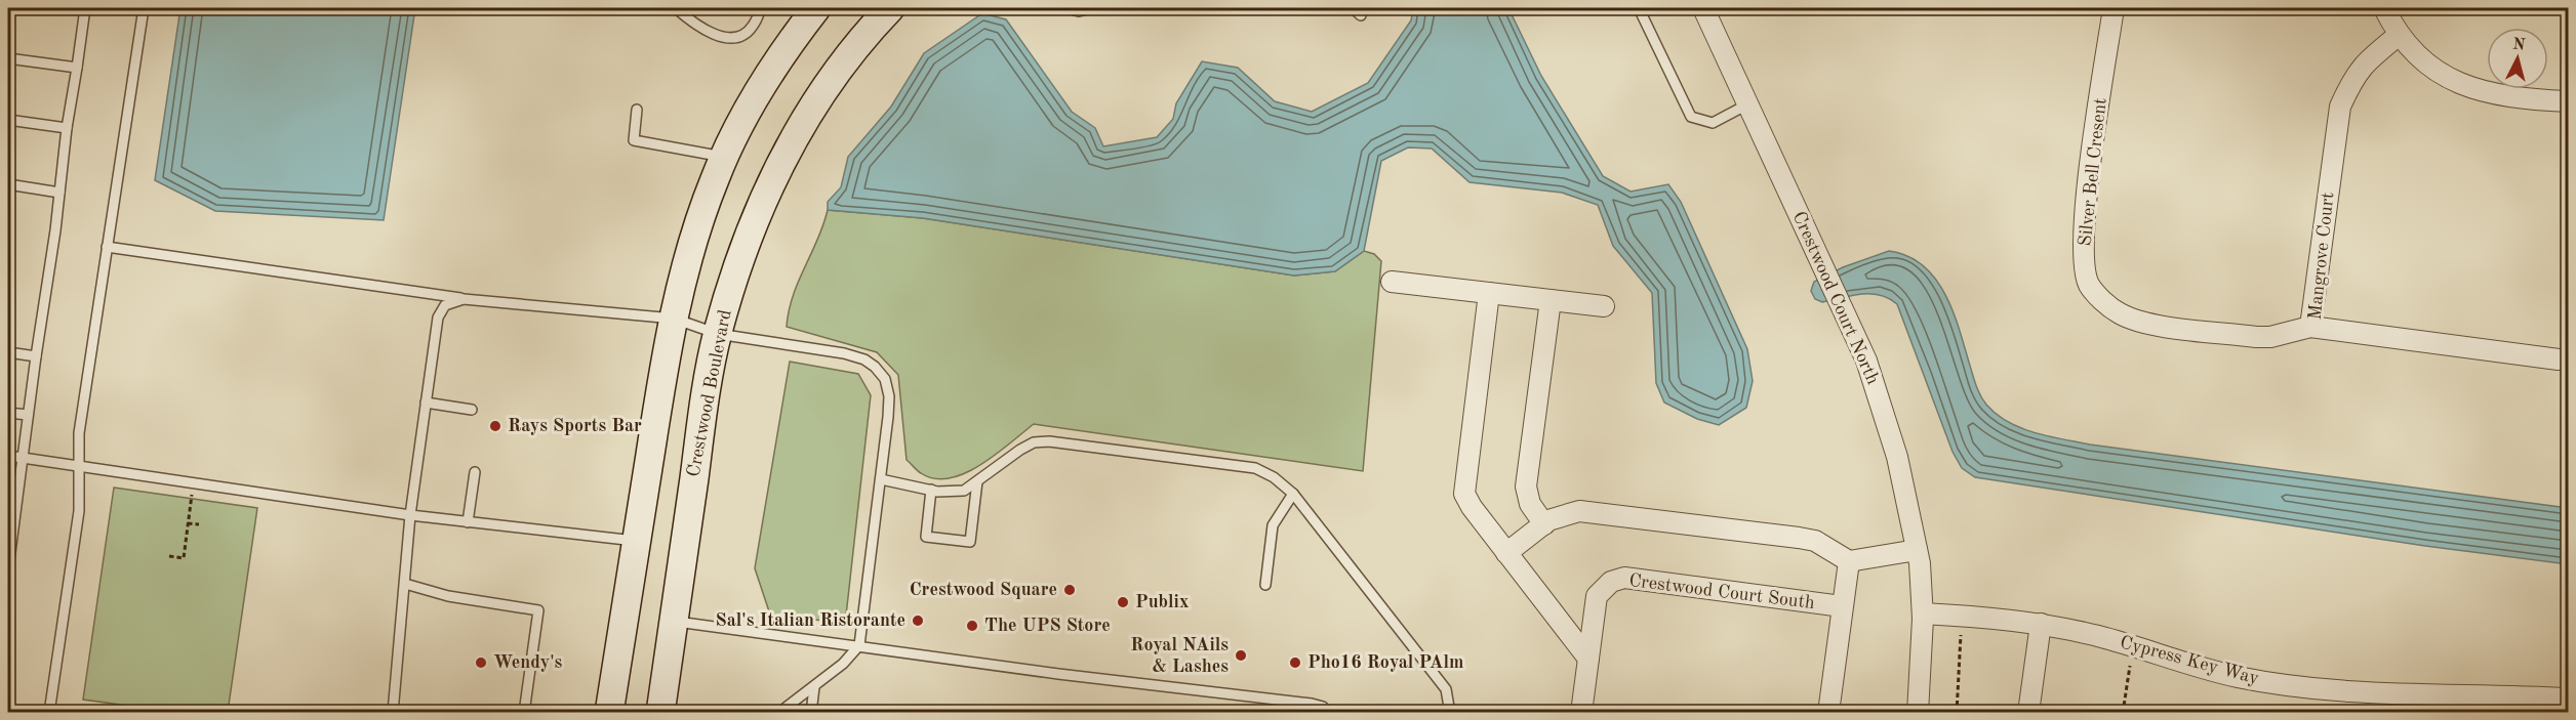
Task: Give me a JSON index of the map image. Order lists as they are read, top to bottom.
{
  "streets": {
    "main road": ["Crestwood Boulevard"],
    "street": [
      "Silver Bell Cresent",
      "Mangrove Court",
      "Crestwood Court North",
      "Crestwood Court South",
      "Cypress Key Way"
    ]
  },
  "crossings": [
    ["Silver Bell Cresent", "Mangrove Court"],
    ["Crestwood Court North", "Cypress Key Way"]
  ],
  "places": [
    "Rays Sports Bar",
    "Crestwood Square",
    "Publix",
    "Sal's Italian Ristorante",
    "The UPS Store",
    "Royal NAils & Lashes",
    "Wendy's",
    "Pho16 Royal PAlm"
  ],
  "north": "top"
}
